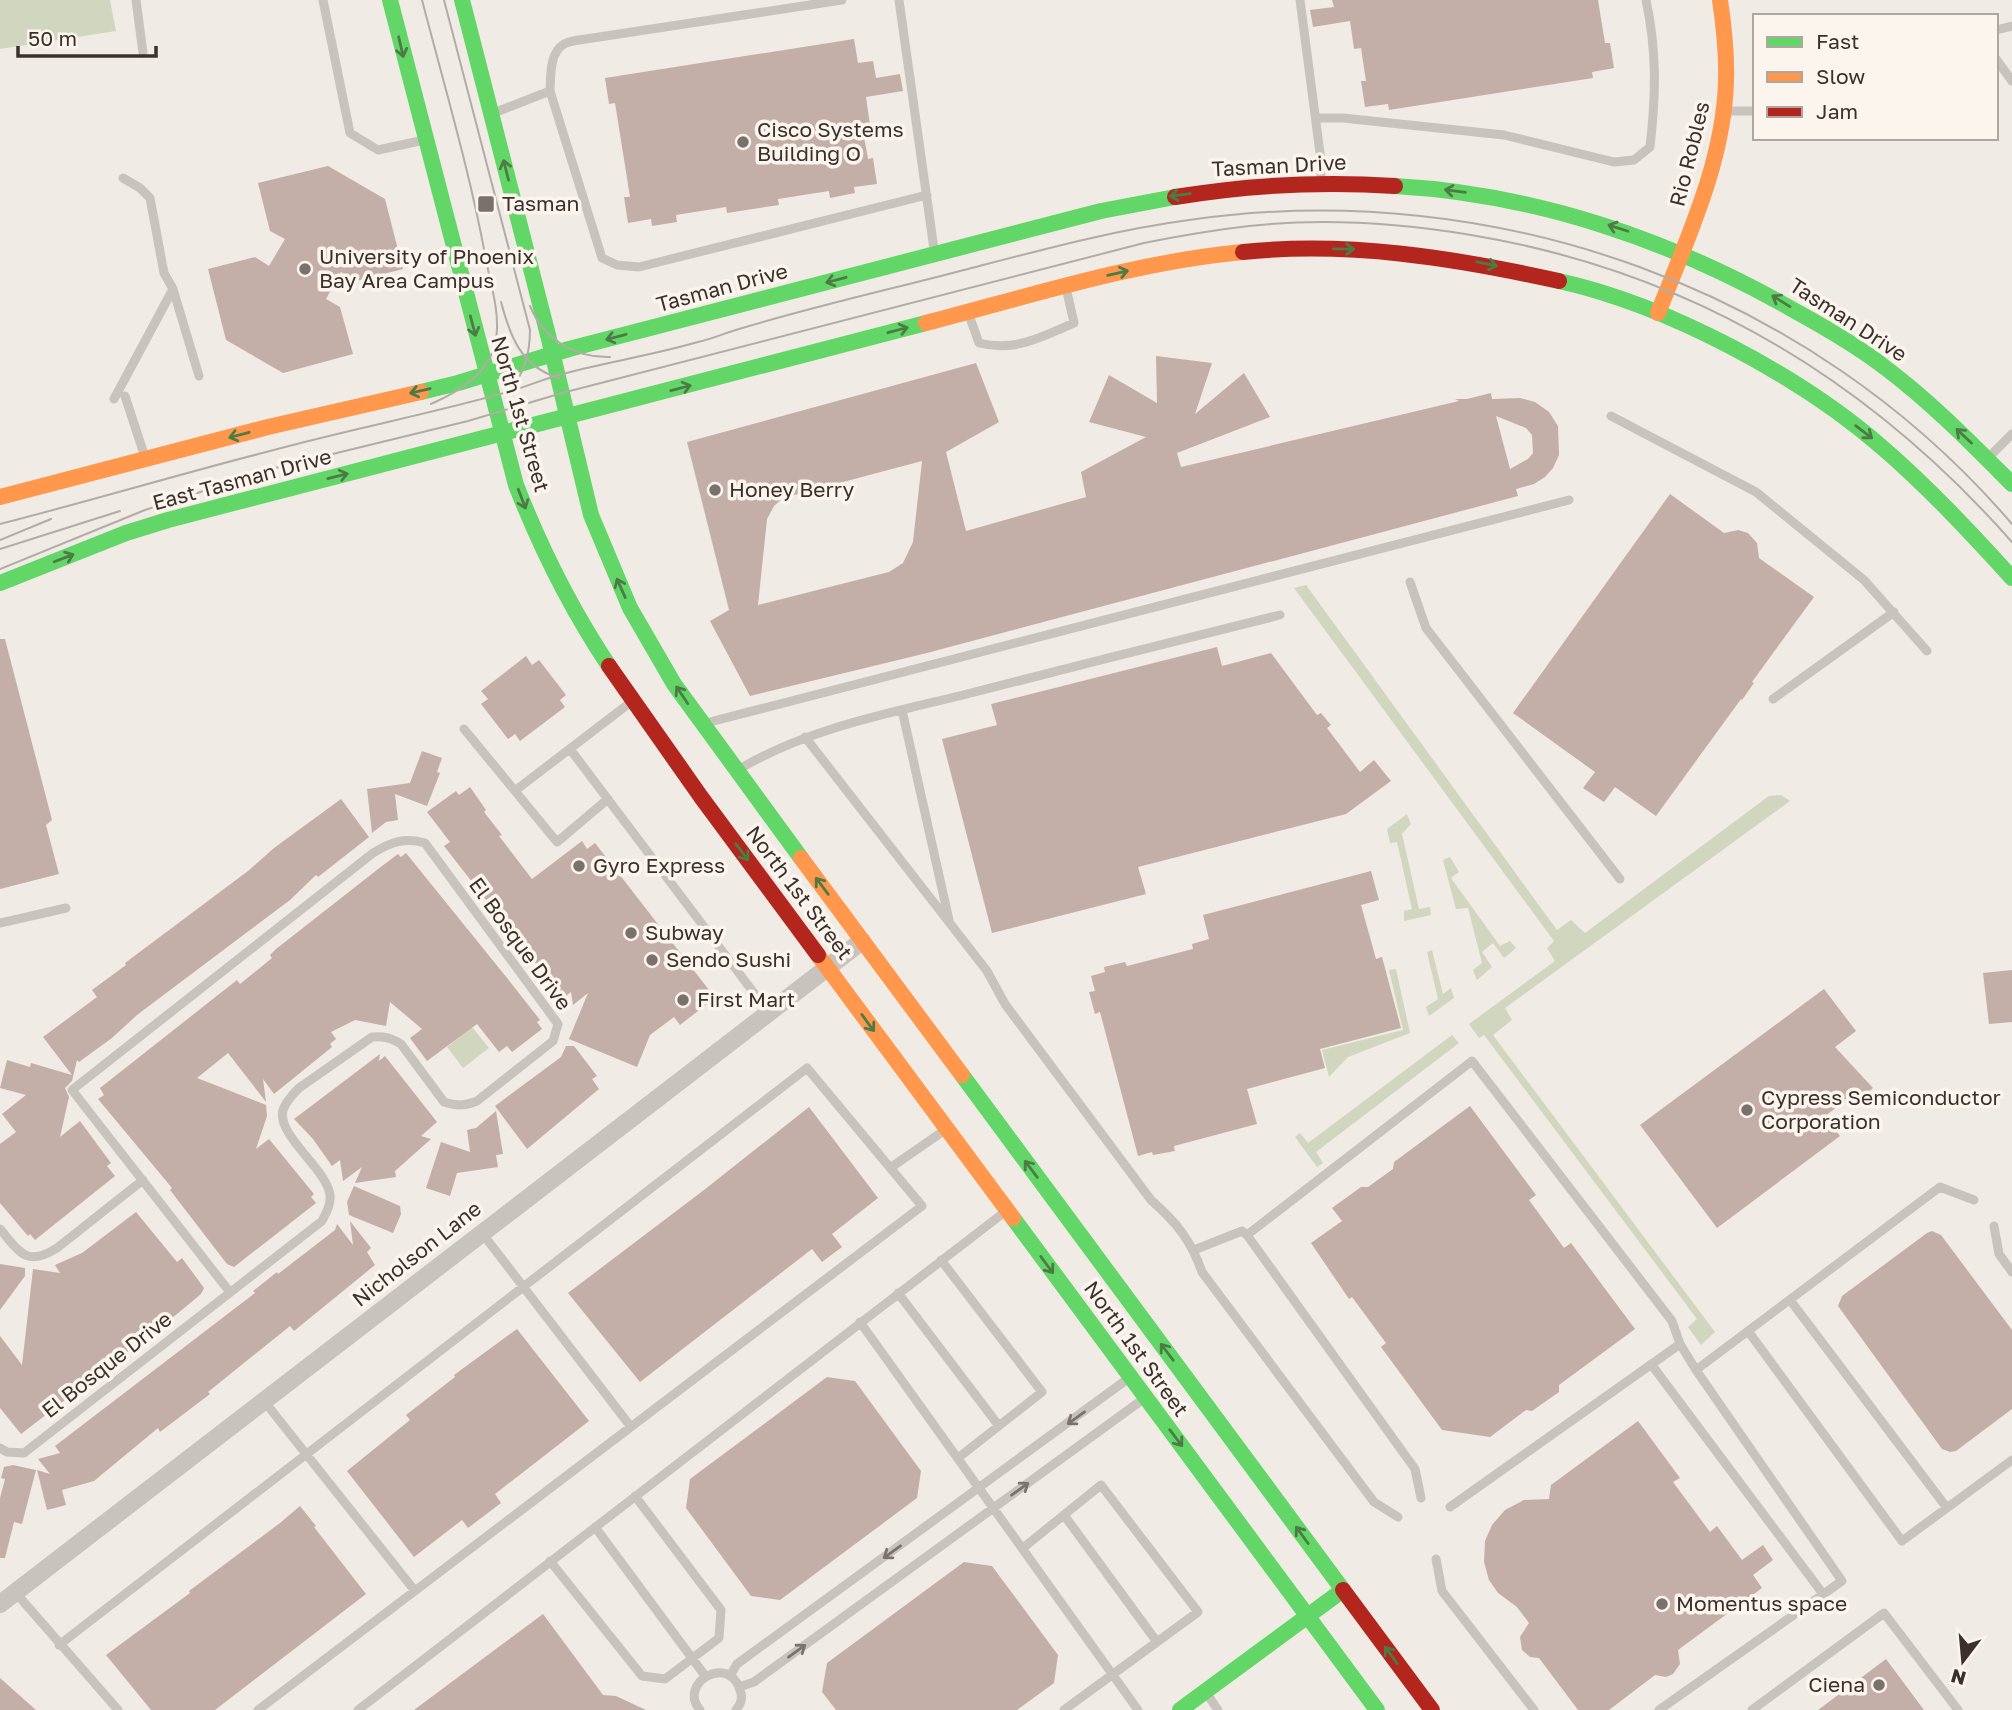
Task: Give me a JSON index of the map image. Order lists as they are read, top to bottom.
{
  "streets": {
    "main road": [
      "Rio Robles",
      "Tasman Drive",
      "North 1st Street",
      "East Tasman Drive"
    ],
    "street": ["Nicholson Lane"],
    "lane": ["El Bosque Drive"]
  },
  "crossings": [
    ["Rio Robles", "Tasman Drive"],
    ["Tasman Drive", "North 1st Street"],
    ["Tasman Drive", "East Tasman Drive"],
    ["North 1st Street", "East Tasman Drive"],
    ["North 1st Street", "Nicholson Lane"]
  ],
  "places": {
    "other": [
      "Cisco Systems Building O",
      "University of Phoenix Bay Area Campus",
      "Honey Berry",
      "Gyro Express",
      "Subway",
      "Sendo Sushi",
      "First Mart",
      "Cypress Semiconductor Corporation",
      "Momentus space",
      "Ciena"
    ],
    "transit": ["Tasman"]
  },
  "legend": ["Fast", "Slow", "Jam"],
  "scale_bar": "50 m",
  "north": "bottom"
}
